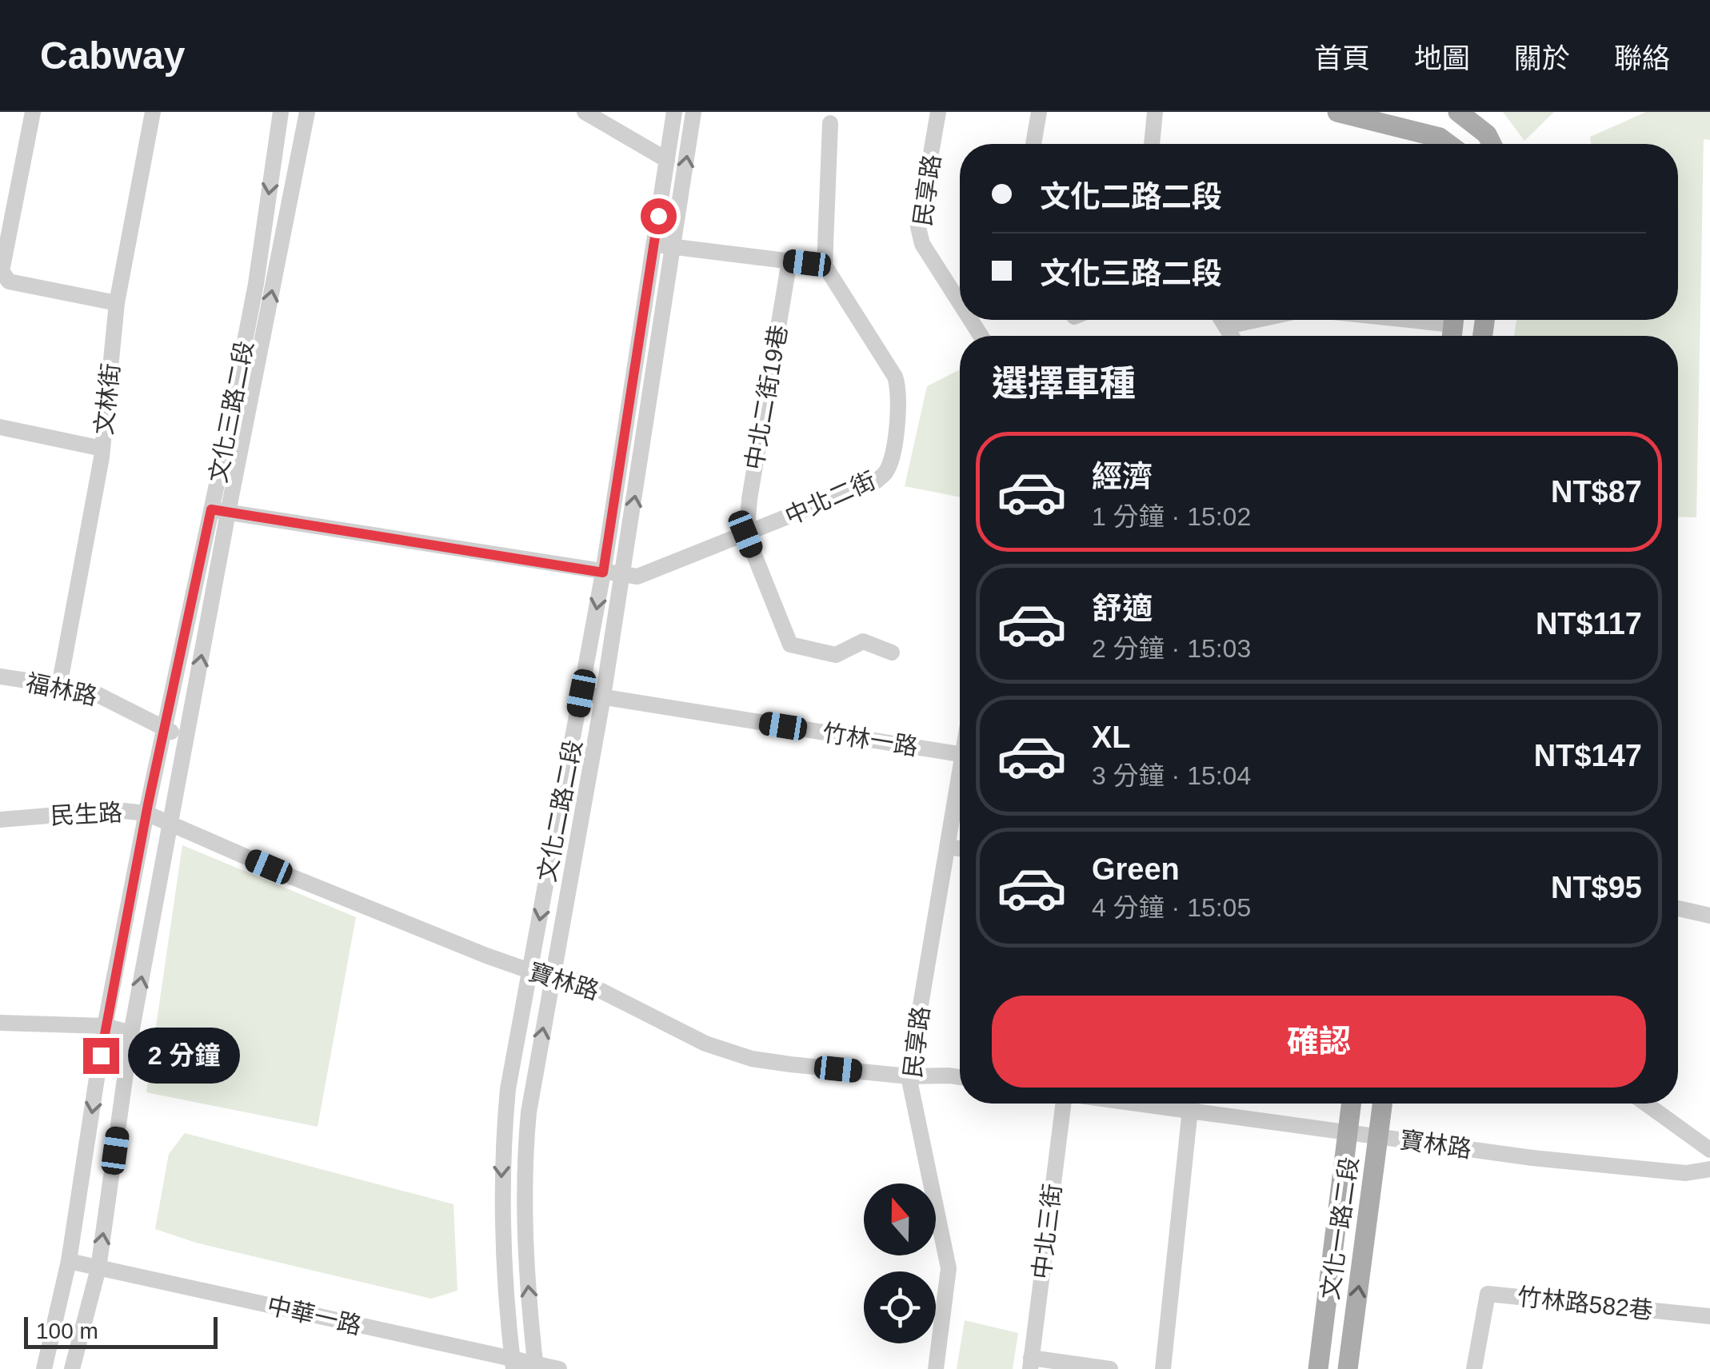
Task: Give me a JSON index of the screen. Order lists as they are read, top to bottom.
{
  "streets": {
    "main road": ["文化一路二段"],
    "street": [
      "民享路",
      "中北二街19巷",
      "文林街",
      "文化三路二段",
      "中北二街",
      "福林路",
      "竹林一路",
      "文化二路二段",
      "民生路",
      "寶林路",
      "中北三街",
      "竹林路582巷",
      "中華一路"
    ]
  },
  "crossings": [
    ["民享路", "寶林路"],
    ["中北二街19巷", "中北二街"],
    ["文林街", "福林路"],
    ["文化三路二段", "福林路"],
    ["文化三路二段", "民生路"],
    ["文化三路二段", "寶林路"],
    ["文化三路二段", "中華一路"],
    ["中北二街", "文化二路二段"],
    ["竹林一路", "文化二路二段"],
    ["文化二路二段", "寶林路"],
    ["文化二路二段", "中華一路"],
    ["民生路", "寶林路"],
    ["寶林路", "文化一路二段"]
  ],
  "scale_bar": "100 m",
  "north": "top",
  "page": {
    "header": "Cabway",
    "nav": [
      "首頁",
      "地圖",
      "關於",
      "聯絡"
    ],
    "banner": ["文化二路二段", "文化三路二段"],
    "heading": "選擇車種",
    "list": [
      {
        "name": "經濟",
        "note": "1 分鐘 · 15:02",
        "value": "NT$87"
      },
      {
        "name": "舒適",
        "note": "2 分鐘 · 15:03",
        "value": "NT$117"
      },
      {
        "name": "XL",
        "note": "3 分鐘 · 15:04",
        "value": "NT$147"
      },
      {
        "name": "Green",
        "note": "4 分鐘 · 15:05",
        "value": "NT$95"
      }
    ],
    "buttons": "確認",
    "bubble": "2 分鐘",
    "scale": "100 m"
  }
}
